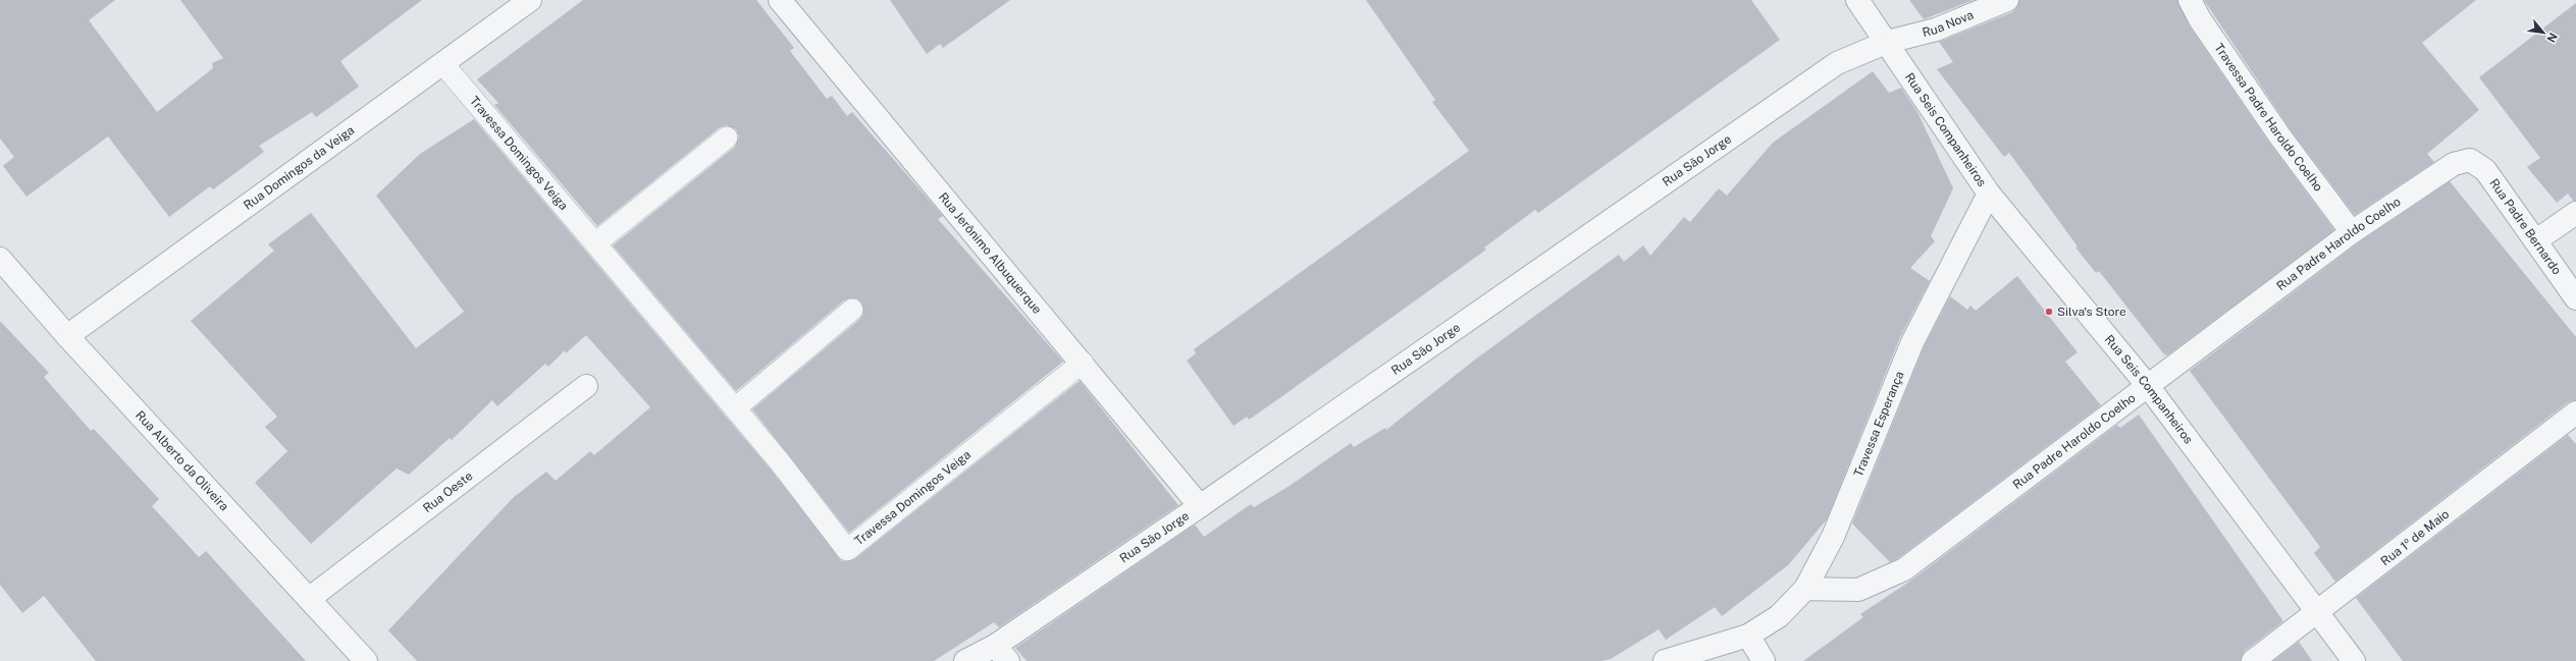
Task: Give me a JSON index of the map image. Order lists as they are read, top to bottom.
{
  "streets": {
    "street": [
      "Rua Nova",
      "Travessa Padre Haroldo Coelho",
      "Rua Seis Companheiros",
      "Rua São Jorge",
      "Rua Domingos da Veiga",
      "Rua Padre Bernardo",
      "Rua Padre Haroldo Coelho",
      "Rua Jerônimo Albuquerque",
      "Travessa Esperança",
      "Rua Alberto da Oliveira",
      "Rua Oeste",
      "Rua 1º de Maio"
    ],
    "lane": ["Travessa Domingos Veiga"]
  },
  "crossings": [
    ["Rua Nova", "Rua Seis Companheiros"],
    ["Rua Nova", "Rua São Jorge"],
    ["Travessa Padre Haroldo Coelho", "Rua Padre Haroldo Coelho"],
    ["Rua Seis Companheiros", "Rua São Jorge"],
    ["Rua Seis Companheiros", "Rua Padre Haroldo Coelho"],
    ["Rua Seis Companheiros", "Travessa Esperança"],
    ["Rua Seis Companheiros", "Rua 1º de Maio"],
    ["Travessa Domingos Veiga", "Rua Domingos da Veiga"],
    ["Travessa Domingos Veiga", "Rua Jerônimo Albuquerque"],
    ["Rua São Jorge", "Rua Jerônimo Albuquerque"],
    ["Rua Domingos da Veiga", "Rua Alberto da Oliveira"],
    ["Rua Padre Bernardo", "Rua Padre Haroldo Coelho"],
    ["Rua Padre Haroldo Coelho", "Travessa Esperança"],
    ["Rua Alberto da Oliveira", "Rua Oeste"]
  ],
  "places": ["Silva's Store"],
  "north": "bottom right"
}
